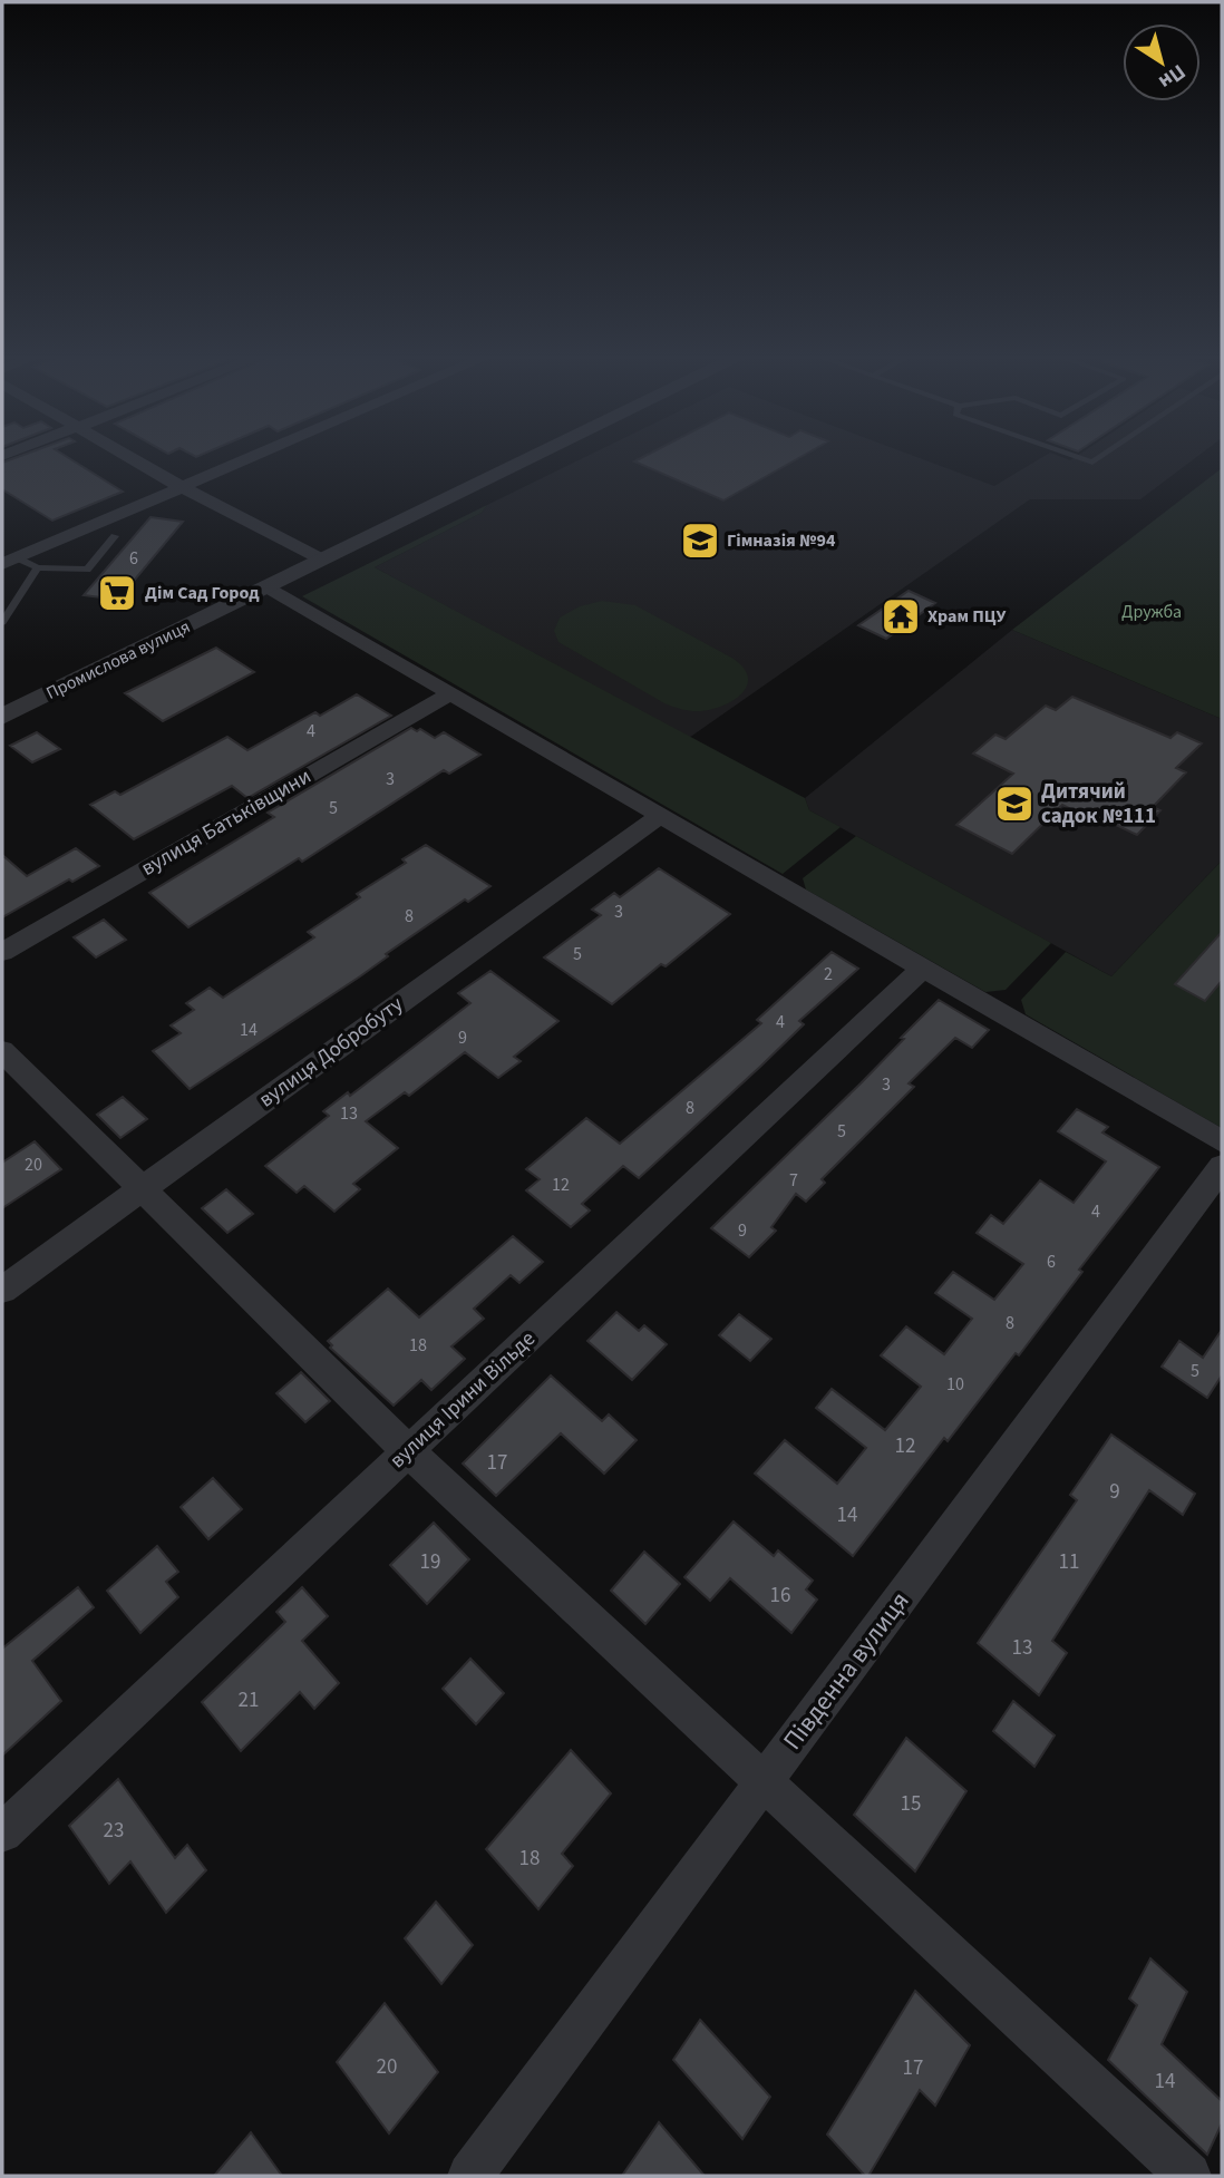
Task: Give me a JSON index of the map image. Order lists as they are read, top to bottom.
{
  "streets": {
    "street": [
      "Промислова вулиця",
      "вулиця Батьківщини",
      "вулиця Добробуту",
      "вулиця Ірини Вільде",
      "Південна вулиця"
    ]
  },
  "parks": ["Дружба"],
  "places": {
    "school or university": ["Гімназія №94", "Дитячий садок №111"],
    "supermarket": ["Дім Сад Город"],
    "temple": ["Храм ПЦУ"]
  },
  "house_numbers": [
    "6",
    "4",
    "3",
    "5",
    "3",
    "8",
    "5",
    "2",
    "4",
    "14",
    "9",
    "3",
    "8",
    "13",
    "5",
    "20",
    "7",
    "12",
    "4",
    "9",
    "6",
    "8",
    "18",
    "5",
    "10",
    "12",
    "17",
    "9",
    "14",
    "19",
    "11",
    "16",
    "13",
    "21",
    "15",
    "23",
    "18",
    "20",
    "17",
    "14"
  ],
  "north": "bottom right"
}
